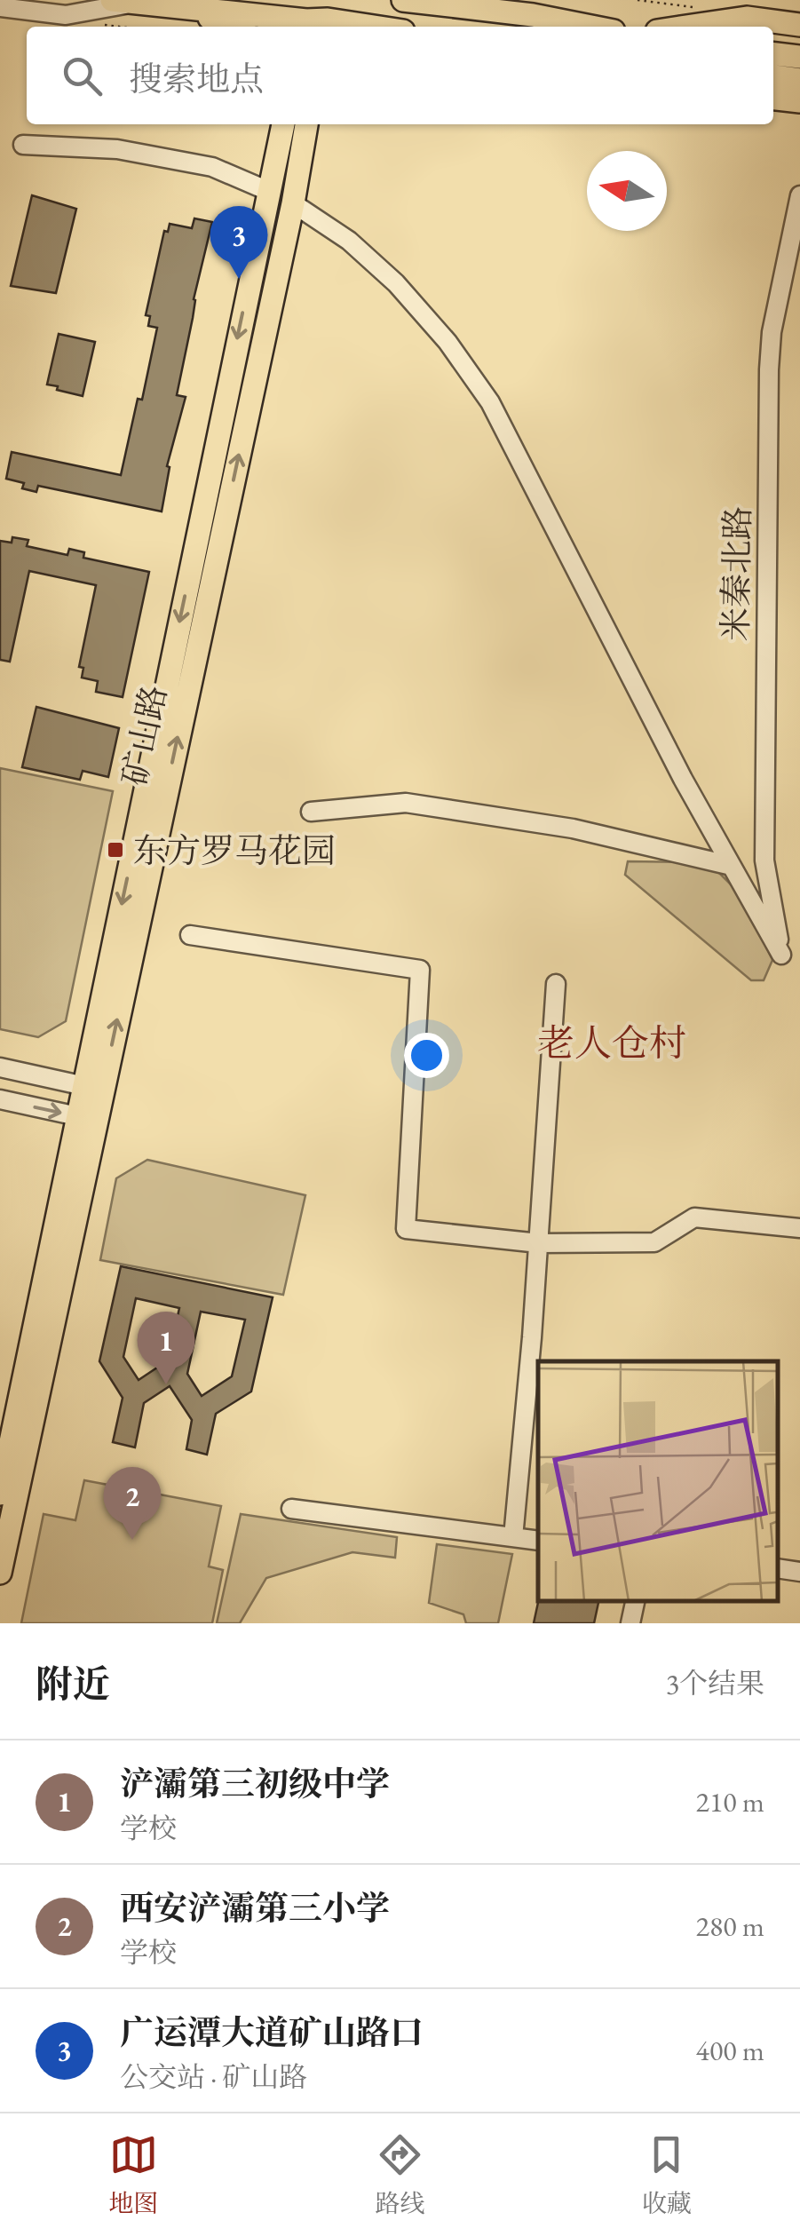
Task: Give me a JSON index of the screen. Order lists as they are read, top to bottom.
{
  "streets": {
    "main road": ["矿山路"],
    "street": ["米秦北路"]
  },
  "districts": ["老人仓村"],
  "places": {
    "transit": ["东方罗马花园"]
  },
  "north": "left",
  "page": {
    "search": "搜索地点",
    "pins": ["3", "1", "2"],
    "heading": ["附近", "3个结果"],
    "list": [
      {
        "mark": "1",
        "name": "浐灞第三初级中学",
        "note": "学校",
        "value": "210 m"
      },
      {
        "mark": "2",
        "name": "西安浐灞第三小学",
        "note": "学校",
        "value": "280 m"
      },
      {
        "mark": "3",
        "name": "广运潭大道矿山路口",
        "note": "公交站 · 矿山路",
        "value": "400 m"
      }
    ],
    "nav": ["地图", "路线", "收藏"]
  }
}
